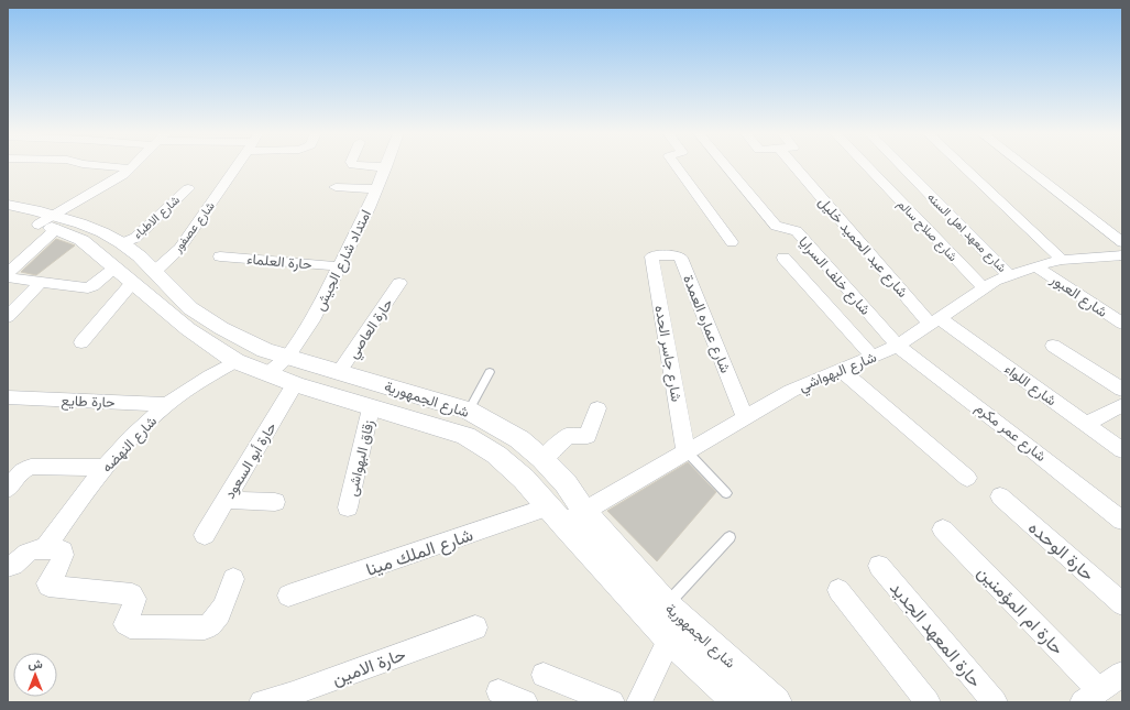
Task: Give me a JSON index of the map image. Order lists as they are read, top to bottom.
{
  "streets": {
    "street": [
      "شارع الاطباء",
      "شارع عصفور",
      "شارع صلاح سالم",
      "شارع معهد اهل السنه",
      "شارع عبد الحميد خليل",
      "امتداد شارع الجيش",
      "حارة العلماء",
      "شارع خلف السرايا",
      "شارع العبور",
      "شارع عماره العمدة",
      "حارة العاصي",
      "شارع جاسر الحده",
      "شارع البهواشي",
      "شارع اللواء",
      "شارع الجمهورية",
      "حارة طايع",
      "شارع عمر مكرم",
      "شارع النهضه",
      "زقاق البهواشى",
      "حارة أبو السعود",
      "حارة الوحده",
      "شارع الملك مينا",
      "حارة ام المؤمنين",
      "حارة المعهد الجديد",
      "حارة الامين"
    ]
  },
  "crossings": [
    ["شارع الاطباء", "شارع الجمهورية"],
    ["شارع عصفور", "شارع الجمهورية"],
    ["شارع صلاح سالم", "شارع البهواشي"],
    ["شارع معهد اهل السنه", "شارع البهواشي"],
    ["شارع عبد الحميد خليل", "شارع البهواشي"],
    ["شارع عبد الحميد خليل", "شارع اللواء"],
    ["امتداد شارع الجيش", "حارة العلماء"],
    ["امتداد شارع الجيش", "شارع الجمهورية"],
    ["شارع خلف السرايا", "شارع البهواشي"],
    ["شارع خلف السرايا", "شارع عمر مكرم"],
    ["شارع العبور", "شارع البهواشي"],
    ["شارع عماره العمدة", "شارع جاسر الحده"],
    ["شارع عماره العمدة", "شارع البهواشي"],
    ["حارة العاصي", "شارع الجمهورية"],
    ["شارع جاسر الحده", "شارع البهواشي"],
    ["شارع البهواشي", "شارع اللواء"],
    ["شارع البهواشي", "شارع الجمهورية"],
    ["شارع البهواشي", "شارع عمر مكرم"],
    ["شارع البهواشي", "شارع الملك مينا"],
    ["شارع الجمهورية", "شارع النهضه"],
    ["شارع الجمهورية", "زقاق البهواشى"],
    ["شارع الجمهورية", "حارة أبو السعود"],
    ["شارع الجمهورية", "شارع الملك مينا"],
    ["حارة طايع", "شارع النهضه"]
  ],
  "north": "top"
}
